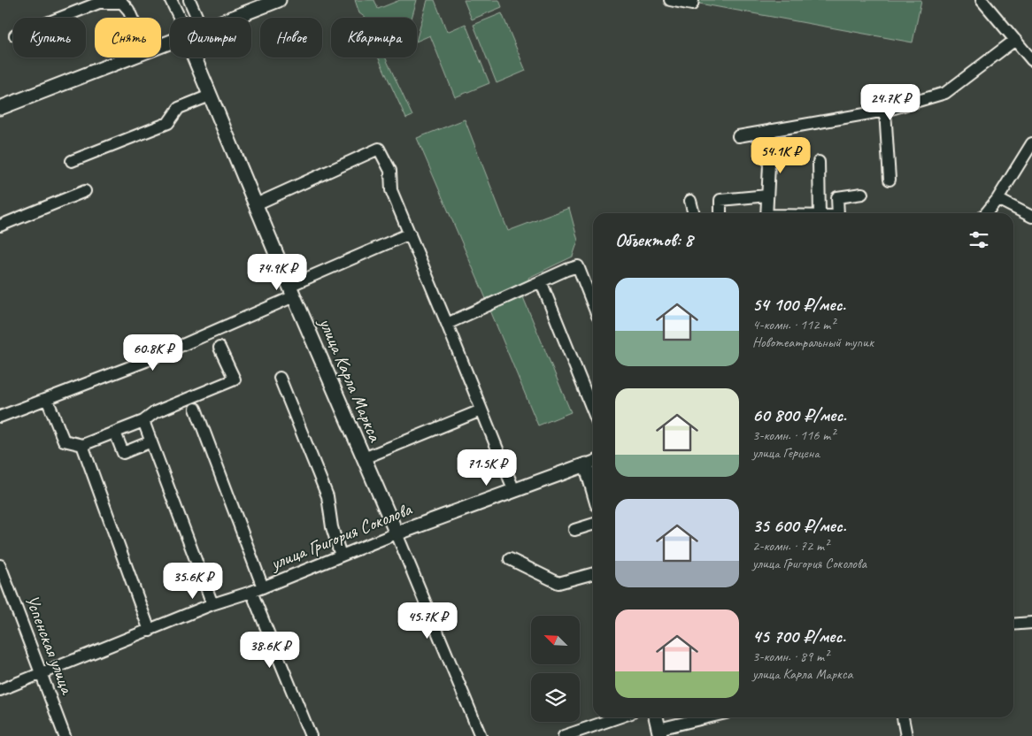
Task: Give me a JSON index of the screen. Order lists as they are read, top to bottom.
{
  "streets": {
    "main road": ["улица Карла Маркса", "улица Григория Соколова"],
    "street": ["Успенская улица"]
  },
  "crossings": [
    ["улица Карла Маркса", "улица Григория Соколова"],
    ["улица Григория Соколова", "Успенская улица"]
  ],
  "north": "top left",
  "page": {
    "chip": [
      "Купить",
      "Снять",
      "Фильтры",
      "Новое",
      "Квартира"
    ],
    "price": [
      "24.7K ₽",
      "54.1K ₽",
      "74.9K ₽",
      "60.8K ₽",
      "71.5K ₽",
      "35.6K ₽",
      "45.7K ₽",
      "38.6K ₽"
    ],
    "heading": "Объектов: 8",
    "list": [
      {
        "name": "54 100 ₽/мес.",
        "note": "4-комн. · 112 m² · Новотеатральный тупик"
      },
      {
        "name": "60 800 ₽/мес.",
        "note": "3-комн. · 116 m² · улица Герцена"
      },
      {
        "name": "35 600 ₽/мес.",
        "note": "2-комн. · 72 m² · улица Григория Соколова"
      },
      {
        "name": "45 700 ₽/мес.",
        "note": "3-комн. · 89 m² · улица Карла Маркса"
      }
    ]
  }
}
